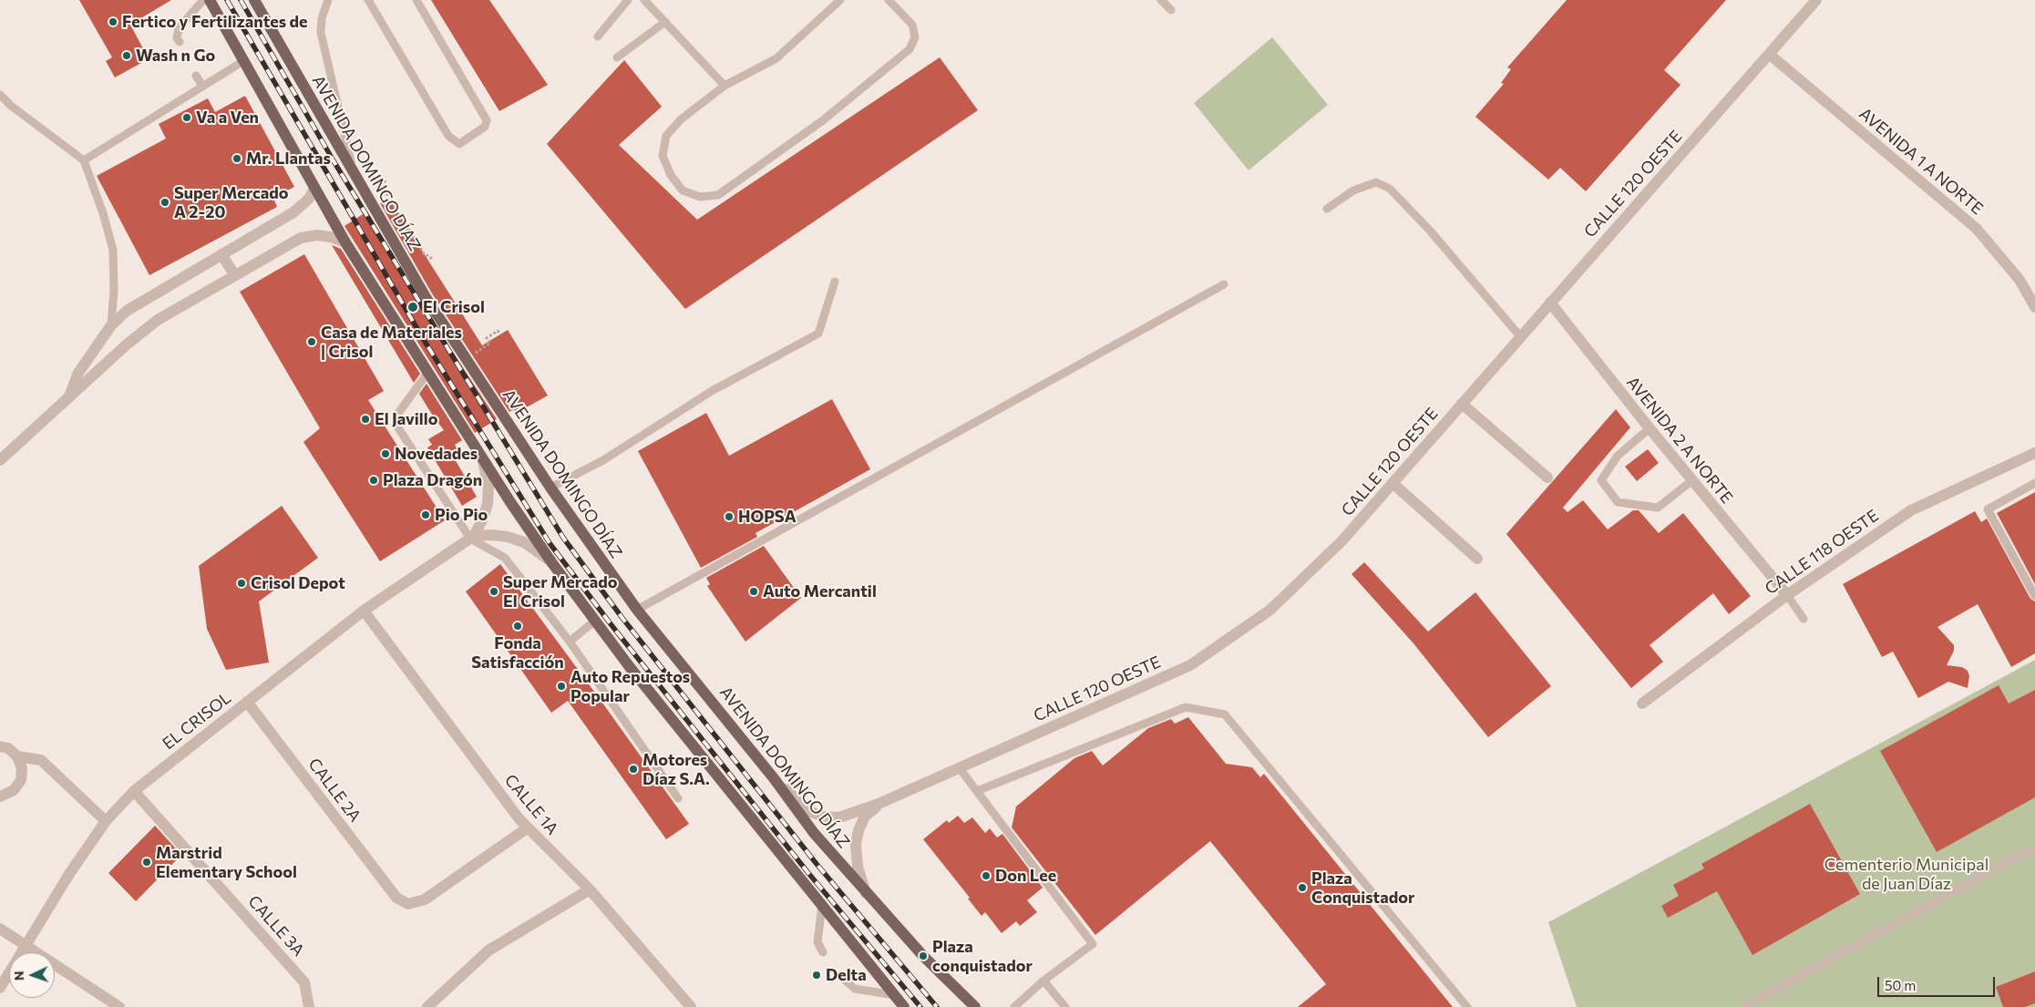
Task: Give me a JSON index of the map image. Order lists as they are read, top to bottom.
{
  "streets": {
    "main road": ["AVENIDA DOMINGO DÍAZ"],
    "street": [
      "AVENIDA 1 A NORTE",
      "CALLE 120 OESTE",
      "AVENIDA 2 A NORTE",
      "CALLE 118 OESTE",
      "EL CRISOL",
      "CALLE 2A",
      "CALLE 1A",
      "CALLE 3A"
    ]
  },
  "crossings": [
    ["AVENIDA 1 A NORTE", "CALLE 120 OESTE"],
    ["AVENIDA DOMINGO DÍAZ", "CALLE 120 OESTE"],
    ["CALLE 120 OESTE", "AVENIDA 2 A NORTE"],
    ["AVENIDA 2 A NORTE", "CALLE 118 OESTE"],
    ["EL CRISOL", "CALLE 2A"],
    ["EL CRISOL", "CALLE 1A"],
    ["EL CRISOL", "CALLE 3A"],
    ["CALLE 2A", "CALLE 1A"]
  ],
  "parks": ["Cementerio Municipal de Juan Díaz"],
  "places": [
    "Fertico y Fertilizantes de",
    "Wash n Go",
    "Va a Ven",
    "Mr. Llantas",
    "Super Mercado A 2-20",
    "El Crisol",
    "Casa de Materiales | Crisol",
    "El Javillo",
    "Novedades",
    "Plaza Dragón",
    "Pio Pio",
    "HOPSA",
    "Crisol Depot",
    "Super Mercado El Crisol",
    "Auto Mercantil",
    "Fonda Satisfacción",
    "Auto Repuestos Popular",
    "Motores Díaz S.A.",
    "Marstrid Elementary School",
    "Don Lee",
    "Plaza Conquistador",
    "Plaza conquistador",
    "Delta"
  ],
  "scale_bar": "50 m",
  "north": "left"
}
